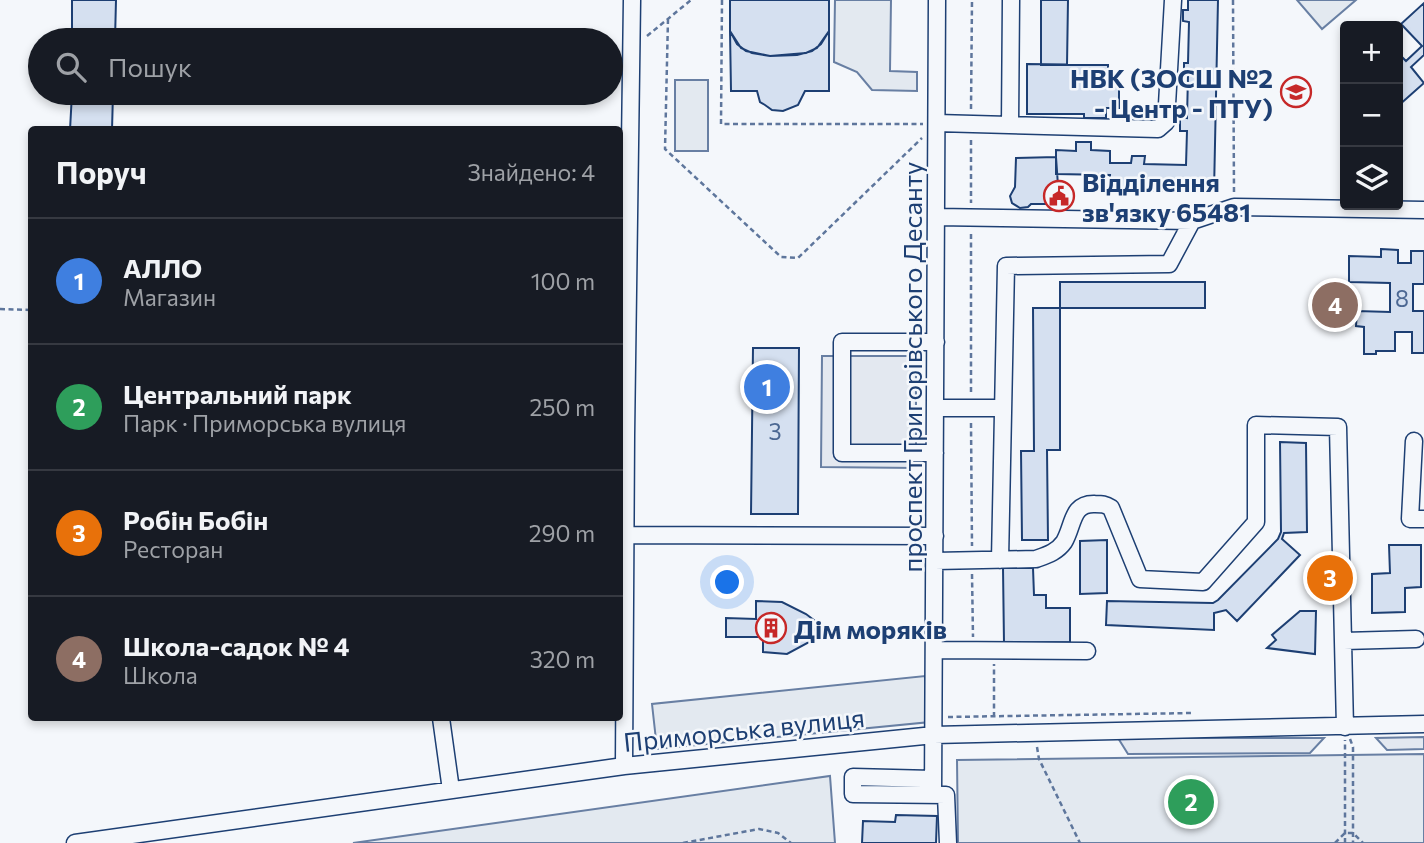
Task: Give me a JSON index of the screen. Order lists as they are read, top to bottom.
{
  "streets": {
    "street": ["проспект Григорівського Десанту", "Приморська вулиця"]
  },
  "crossings": [
    ["проспект Григорівського Десанту", "Приморська вулиця"]
  ],
  "places": {
    "school or university": ["НВК (ЗОСШ №2 - Центр - ПТУ)"],
    "public building": ["Відділення зв'язку 65481"],
    "building": ["Дім моряків"]
  },
  "house_numbers": ["8", "3"],
  "page": {
    "map_buttons": ["+", "−"],
    "search": "Пошук",
    "heading": ["Поруч", "Знайдено: 4"],
    "list": [
      {
        "mark": "1",
        "name": "АЛЛО",
        "note": "Магазин",
        "value": "100 m"
      },
      {
        "mark": "2",
        "name": "Центральний парк",
        "note": "Парк · Приморська вулиця",
        "value": "250 m"
      },
      {
        "mark": "3",
        "name": "Робін Бобін",
        "note": "Ресторан",
        "value": "290 m"
      },
      {
        "mark": "4",
        "name": "Школа-садок № 4",
        "note": "Школа",
        "value": "320 m"
      }
    ],
    "pins": [
      "4",
      "1",
      "3",
      "2"
    ]
  }
}
